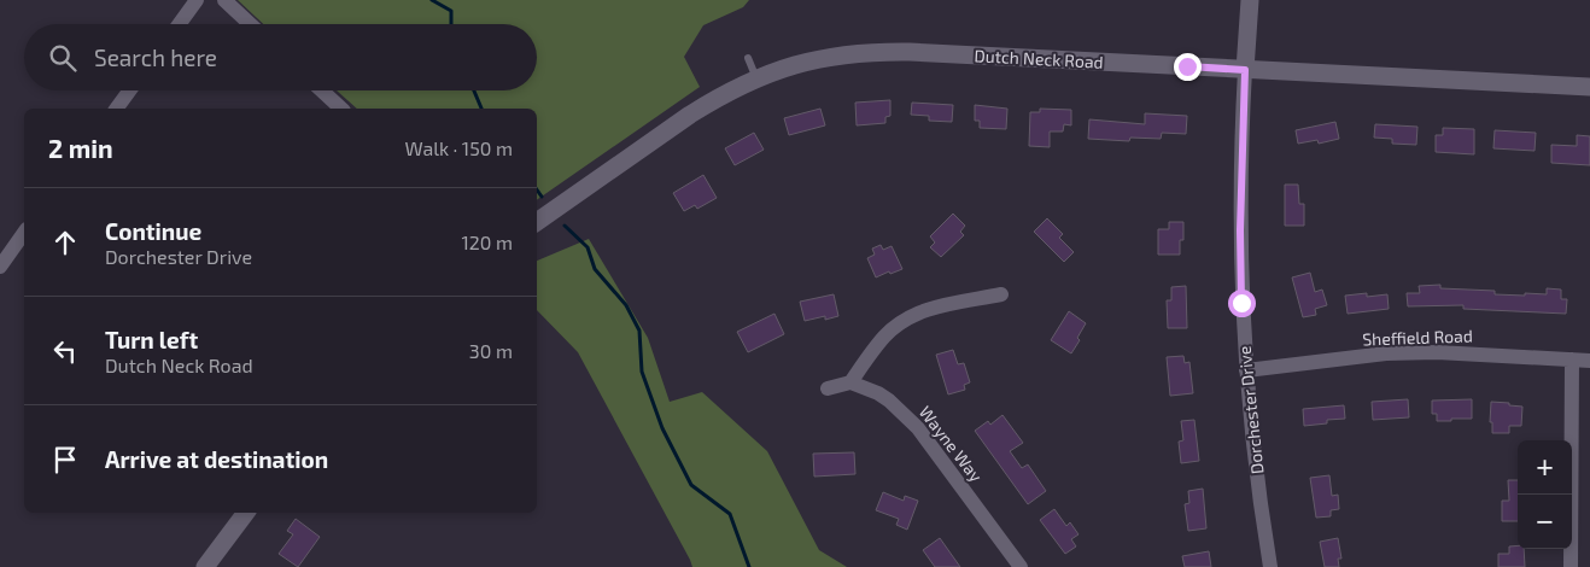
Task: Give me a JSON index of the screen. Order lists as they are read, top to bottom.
{
  "streets": {
    "street": [
      "Dutch Neck Road",
      "Sheffield Road",
      "Dorchester Drive",
      "Wayne Way"
    ]
  },
  "crossings": [
    ["Dutch Neck Road", "Dorchester Drive"],
    ["Sheffield Road", "Dorchester Drive"]
  ],
  "page": {
    "search": "Search here",
    "heading": ["2 min", "Walk · 150 m"],
    "list": [
      ["Continue", "Dorchester Drive", "120 m"],
      ["Turn left", "Dutch Neck Road", "30 m"],
      "Arrive at destination"
    ],
    "map_buttons": ["+", "−"]
  }
}
